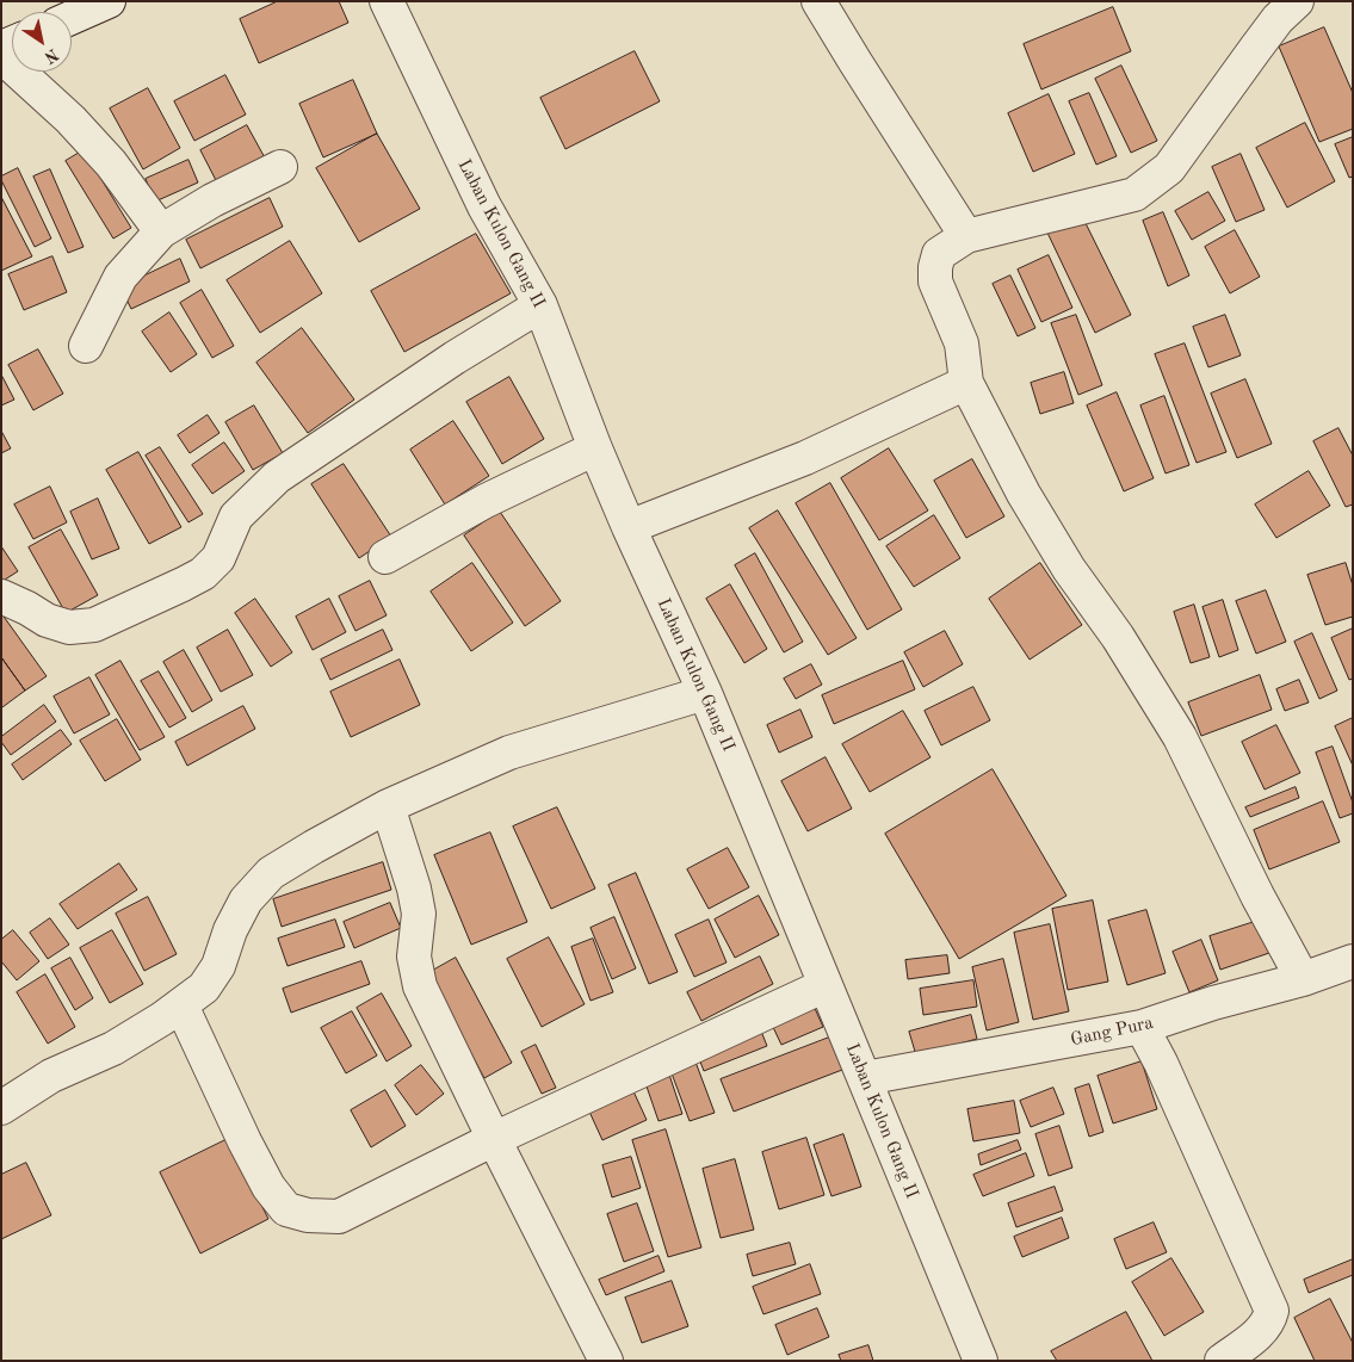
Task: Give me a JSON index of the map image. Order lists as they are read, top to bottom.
{
  "streets": {
    "street": ["Laban Kulon Gang II", "Gang Pura"]
  },
  "crossings": [
    ["Laban Kulon Gang II", "Gang Pura"]
  ],
  "north": "bottom right"
}
